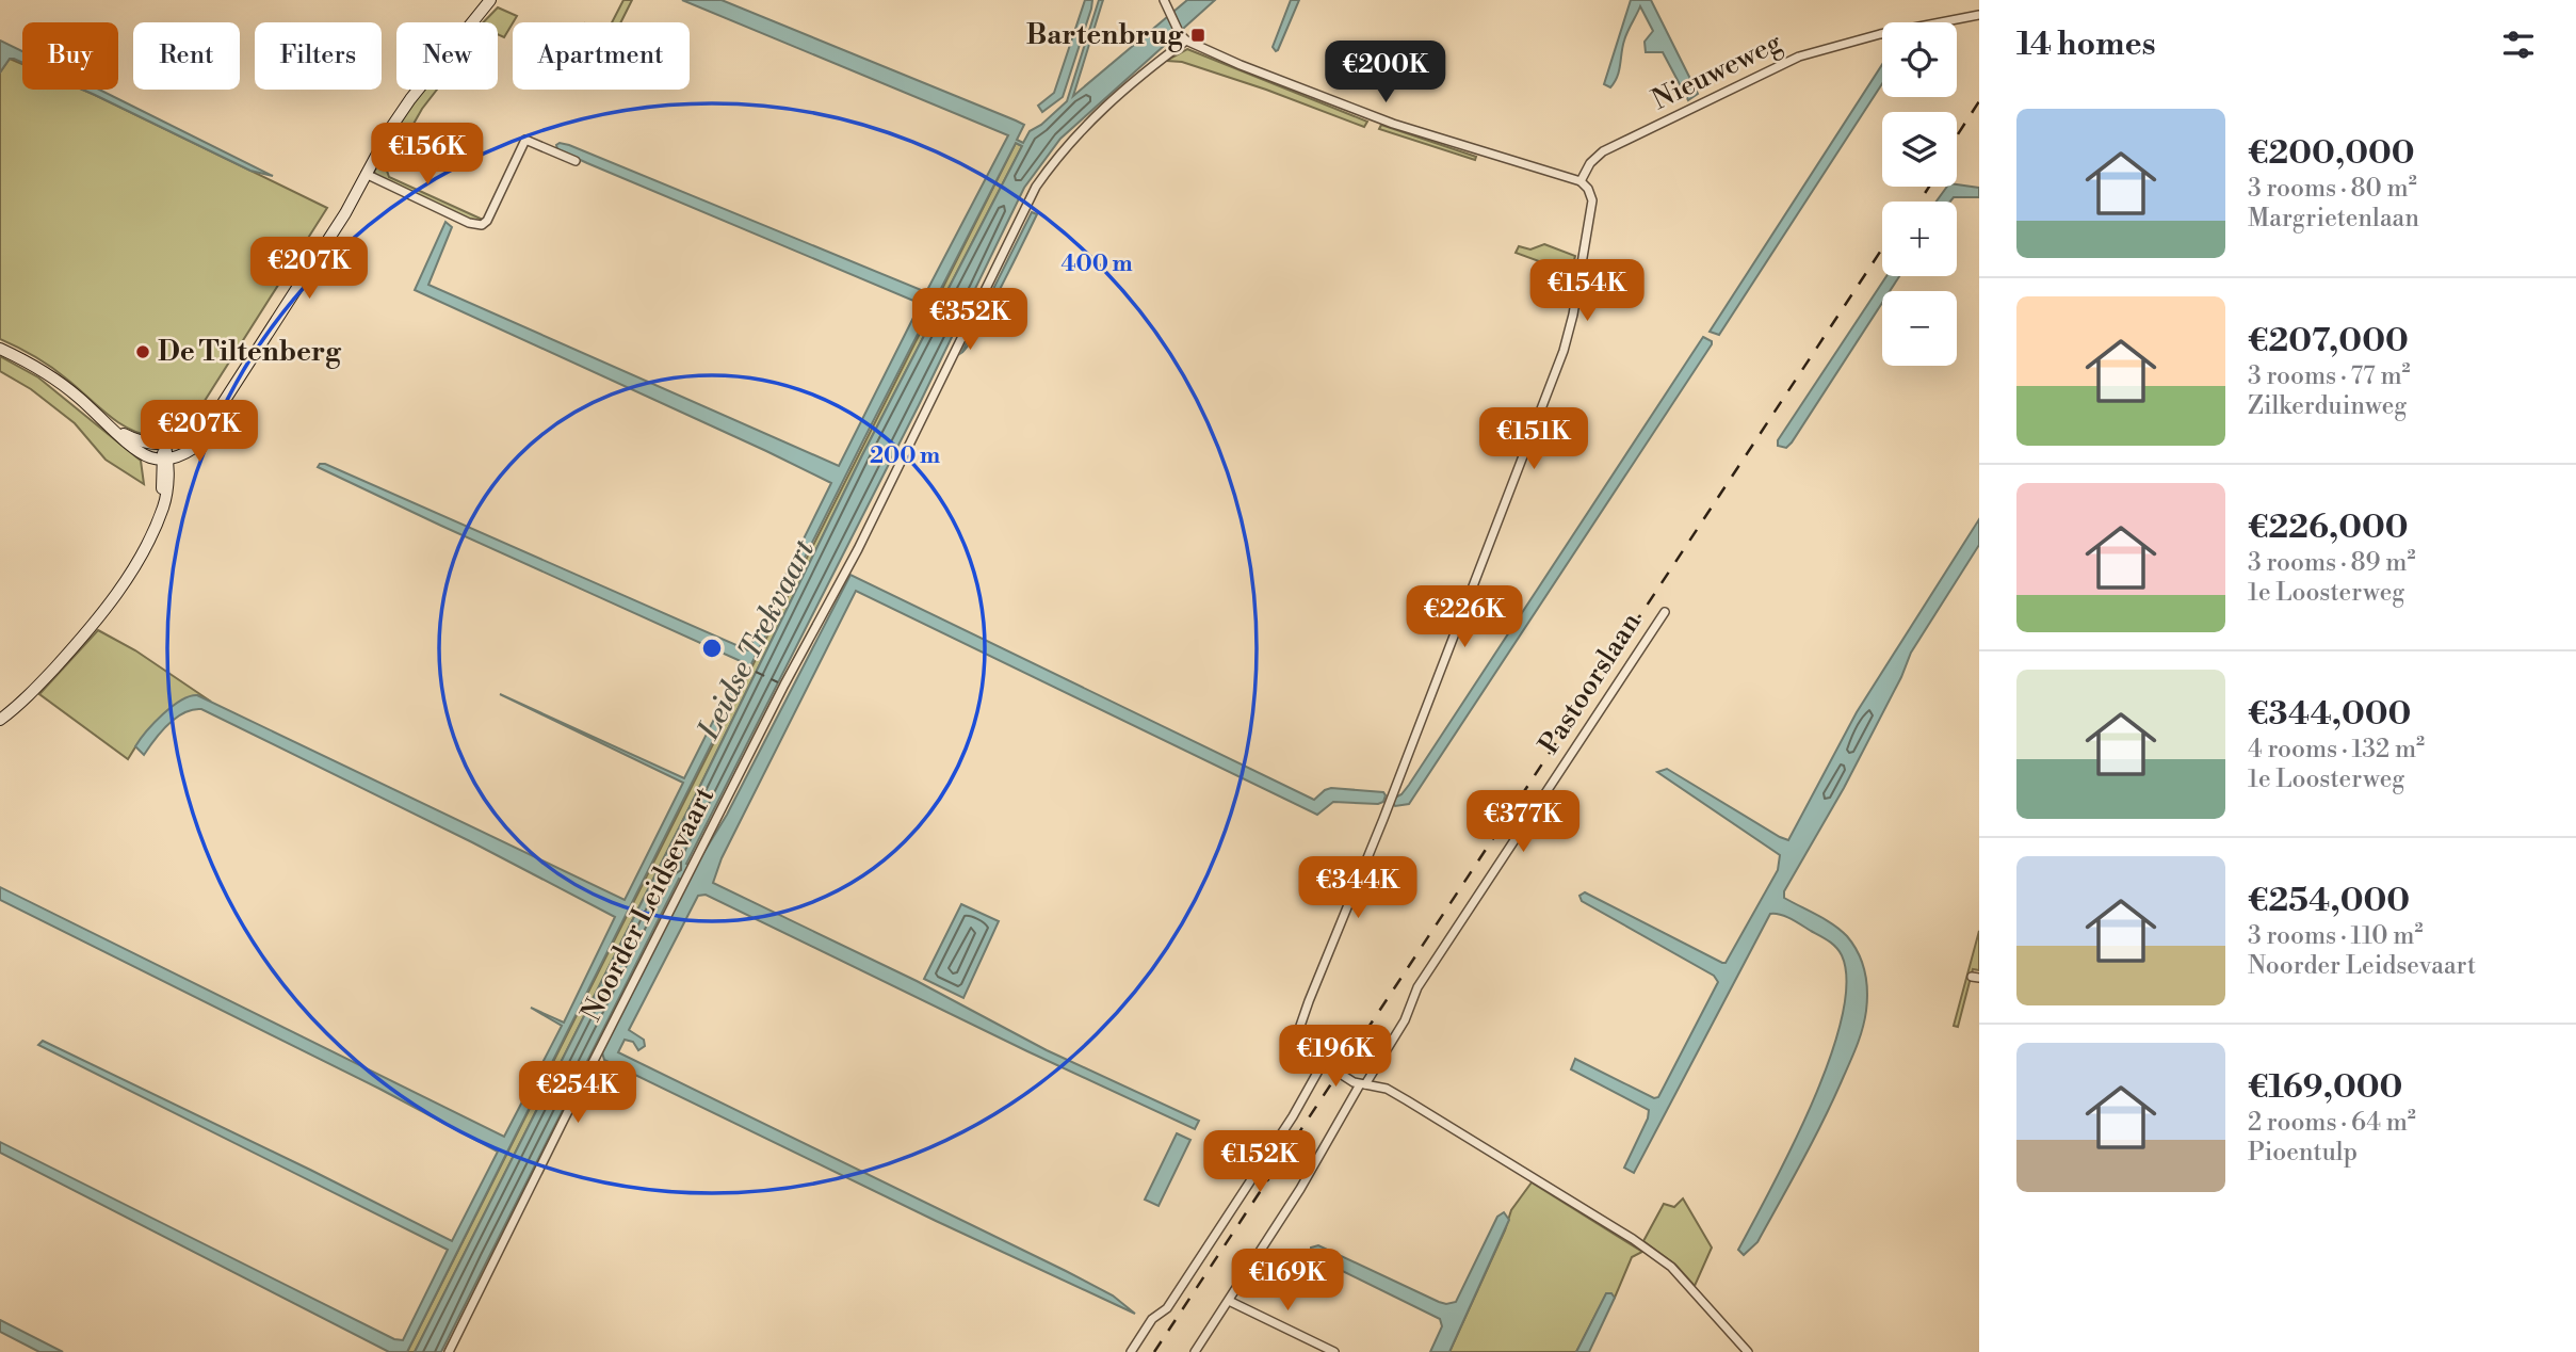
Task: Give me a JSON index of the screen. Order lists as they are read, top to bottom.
{
  "streets": {
    "street": ["Nieuweweg", "Pastoorslaan", "Noorder Leidsevaart"]
  },
  "water": ["Leidse Trekvaart"],
  "places": {
    "transit": ["Bartenbrug"],
    "other": ["De Tiltenberg"]
  },
  "page": {
    "heading": "14 homes",
    "map_buttons": ["+", "−"],
    "chip": [
      "Buy",
      "Rent",
      "Filters",
      "New",
      "Apartment"
    ],
    "price": [
      "€200K",
      "€156K",
      "€207K",
      "€154K",
      "€352K",
      "€207K",
      "€151K",
      "€226K",
      "€377K",
      "€344K",
      "€196K",
      "€254K",
      "€152K",
      "€169K"
    ],
    "list": [
      {
        "name": "€200,000",
        "note": "3 rooms · 80 m² · Margrietenlaan"
      },
      {
        "name": "€207,000",
        "note": "3 rooms · 77 m² · Zilkerduinweg"
      },
      {
        "name": "€226,000",
        "note": "3 rooms · 89 m² · 1e Loosterweg"
      },
      {
        "name": "€344,000",
        "note": "4 rooms · 132 m² · 1e Loosterweg"
      },
      {
        "name": "€254,000",
        "note": "3 rooms · 110 m² · Noorder Leidsevaart"
      },
      {
        "name": "€169,000",
        "note": "2 rooms · 64 m² · Pioentulp"
      }
    ]
  },
  "rings": ["400 m", "200 m"]
}
